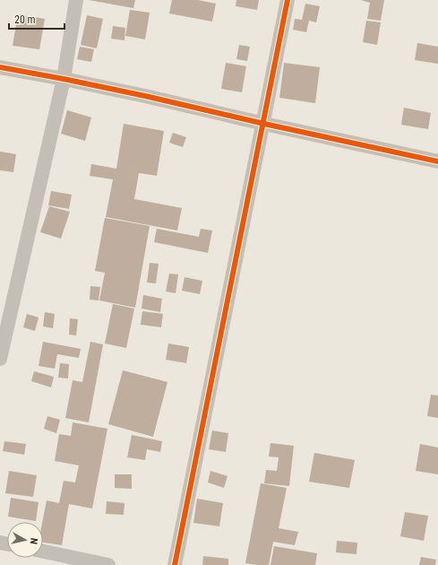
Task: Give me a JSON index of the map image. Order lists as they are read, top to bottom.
{
  "scale_bar": "20 m",
  "north": "right"
}
